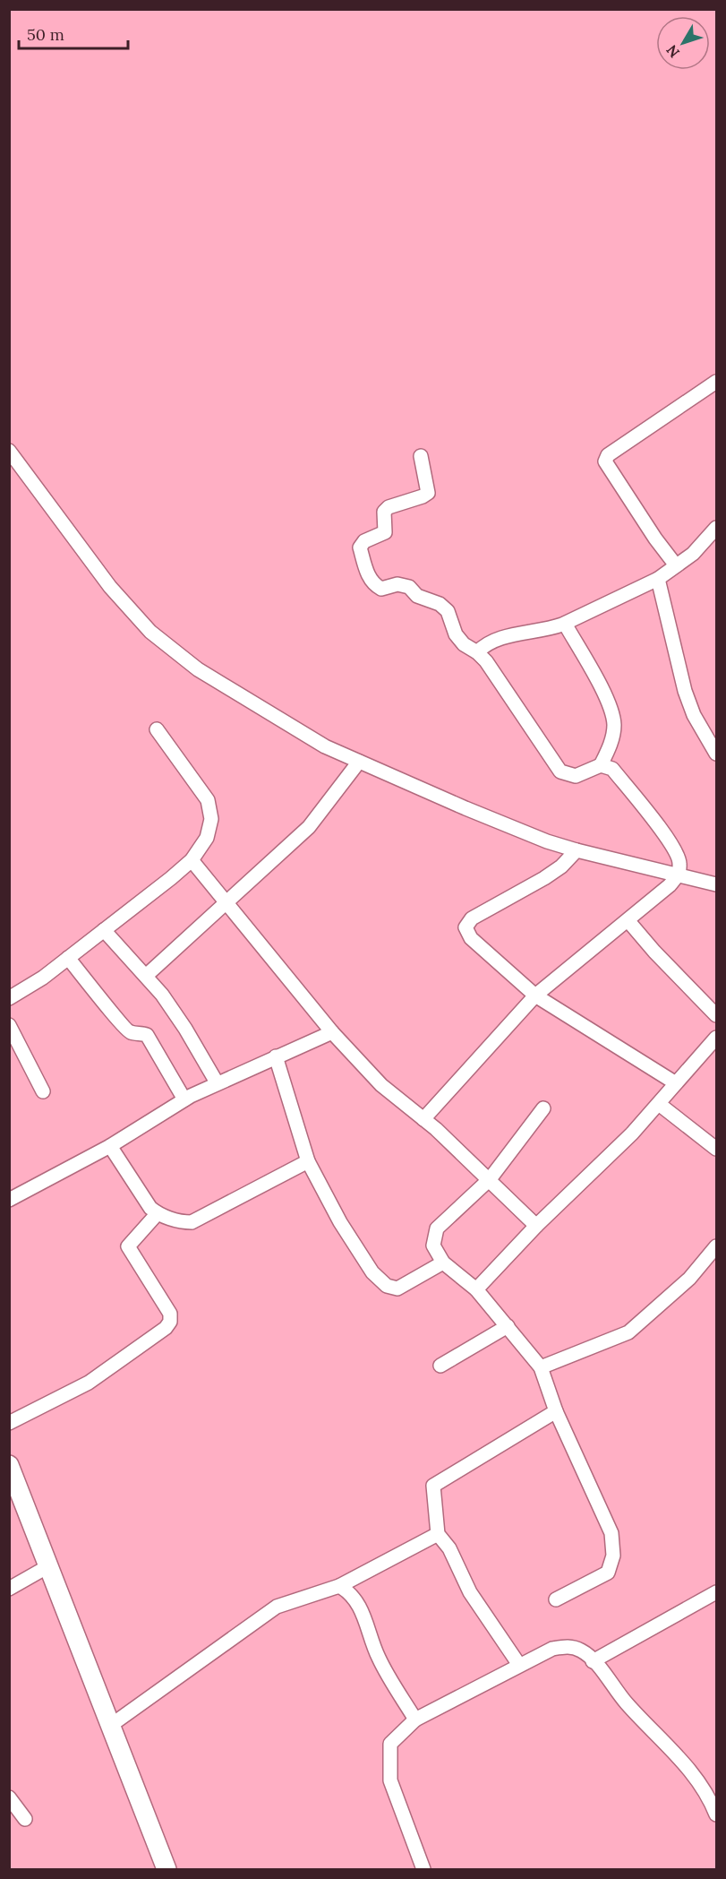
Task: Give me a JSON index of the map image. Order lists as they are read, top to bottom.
{
  "scale_bar": "50 m",
  "north": "bottom left"
}
